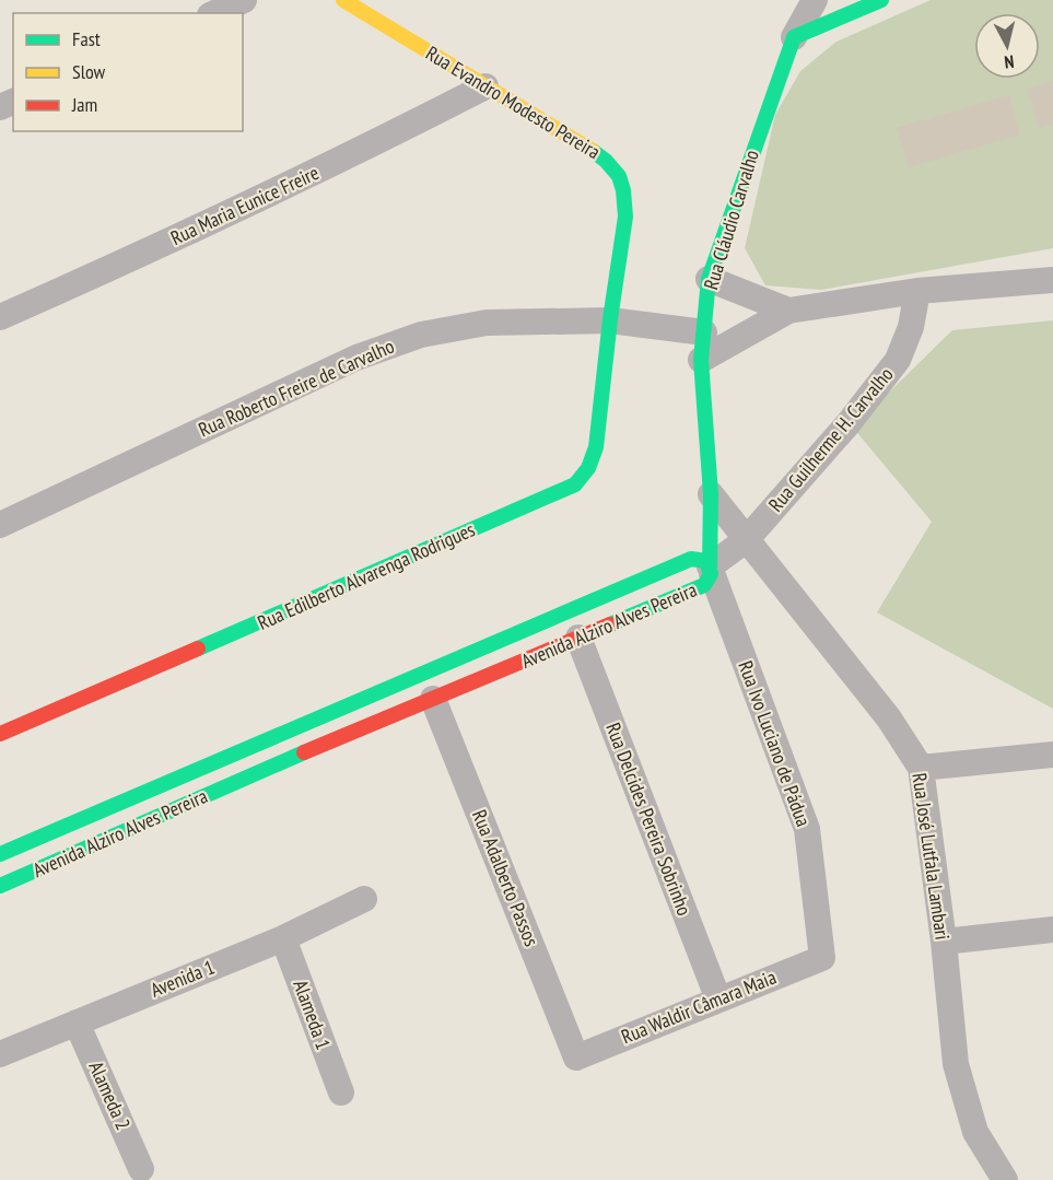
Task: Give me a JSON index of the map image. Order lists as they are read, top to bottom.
{
  "streets": {
    "street": [
      "Rua Evandro Modesto Pereira",
      "Rua Maria Eunice Freire",
      "Rua Cláudio Carvalho",
      "Rua Roberto Freire de Carvalho",
      "Rua Guilherme H. Carvalho",
      "Rua Edilberto Alvarenga Rodrigues",
      "Avenida Alziro Alves Pereira",
      "Rua Ivo Luciano de Pádua",
      "Rua Delcides Pereira Sobrinho",
      "Rua José Lutfala Lambari",
      "Rua Adalberto Passos",
      "Avenida 1",
      "Rua Waldir Câmara Maia",
      "Alameda 1",
      "Alameda 2"
    ]
  },
  "crossings": [
    ["Rua Evandro Modesto Pereira", "Rua Maria Eunice Freire"],
    ["Rua Evandro Modesto Pereira", "Rua Roberto Freire de Carvalho"],
    ["Rua Evandro Modesto Pereira", "Rua Edilberto Alvarenga Rodrigues"],
    ["Rua Cláudio Carvalho", "Rua Roberto Freire de Carvalho"],
    ["Rua Cláudio Carvalho", "Rua Guilherme H. Carvalho"],
    ["Rua Cláudio Carvalho", "Avenida Alziro Alves Pereira"],
    ["Rua Cláudio Carvalho", "Rua Ivo Luciano de Pádua"],
    ["Rua Cláudio Carvalho", "Rua José Lutfala Lambari"],
    ["Rua Roberto Freire de Carvalho", "Rua Edilberto Alvarenga Rodrigues"],
    ["Rua Guilherme H. Carvalho", "Avenida Alziro Alves Pereira"],
    ["Rua Guilherme H. Carvalho", "Rua Ivo Luciano de Pádua"],
    ["Rua Guilherme H. Carvalho", "Rua José Lutfala Lambari"],
    ["Avenida Alziro Alves Pereira", "Rua Ivo Luciano de Pádua"],
    ["Avenida Alziro Alves Pereira", "Rua Delcides Pereira Sobrinho"],
    ["Avenida Alziro Alves Pereira", "Rua Adalberto Passos"],
    ["Rua Ivo Luciano de Pádua", "Rua Waldir Câmara Maia"],
    ["Rua Delcides Pereira Sobrinho", "Rua Waldir Câmara Maia"],
    ["Rua Adalberto Passos", "Rua Waldir Câmara Maia"],
    ["Avenida 1", "Alameda 1"],
    ["Avenida 1", "Alameda 2"]
  ],
  "legend": ["Fast", "Slow", "Jam"],
  "north": "bottom"
}
